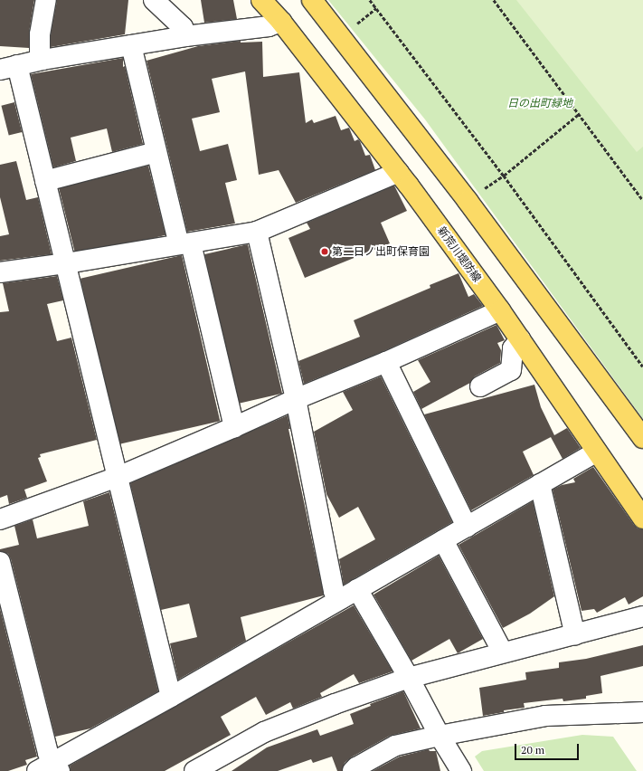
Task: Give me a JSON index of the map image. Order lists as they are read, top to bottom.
{
  "streets": {
    "main road": ["新荒川堤防線"]
  },
  "parks": ["日の出町緑地"],
  "places": ["第二日ノ出町保育園"],
  "scale_bar": "20 m"
}
